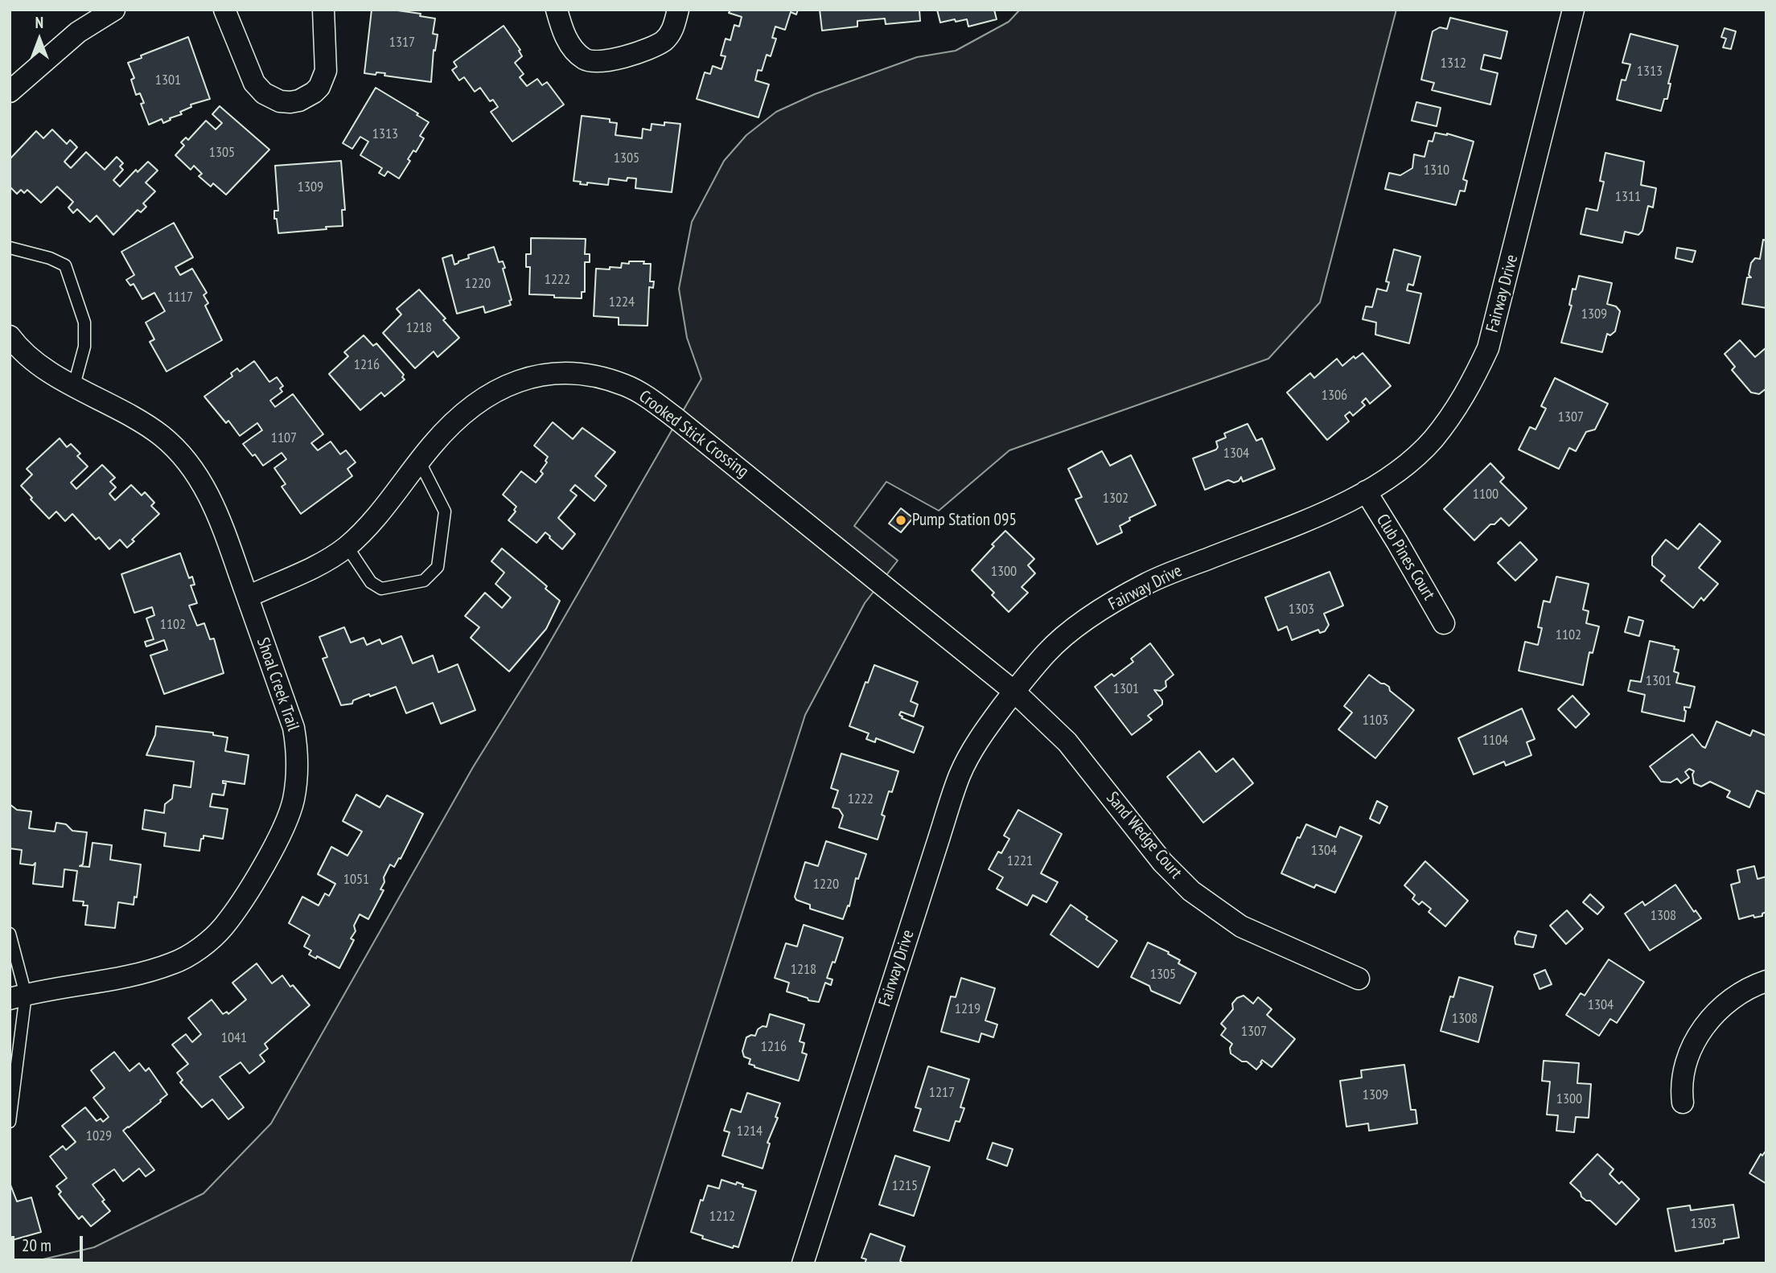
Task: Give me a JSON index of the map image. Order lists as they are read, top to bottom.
{
  "streets": {
    "street": [
      "Fairway Drive",
      "Crooked Stick Crossing",
      "Club Pines Court",
      "Shoal Creek Trail",
      "Sand Wedge Court"
    ]
  },
  "crossings": [
    ["Fairway Drive", "Crooked Stick Crossing"],
    ["Fairway Drive", "Club Pines Court"],
    ["Fairway Drive", "Sand Wedge Court"],
    ["Crooked Stick Crossing", "Shoal Creek Trail"],
    ["Crooked Stick Crossing", "Sand Wedge Court"]
  ],
  "places": ["Pump Station 095"],
  "house_numbers": [
    "1317",
    "1312",
    "1313",
    "1301",
    "1313",
    "1305",
    "1305",
    "1310",
    "1309",
    "1311",
    "1222",
    "1220",
    "1117",
    "1224",
    "1309",
    "1218",
    "1216",
    "1306",
    "1307",
    "1107",
    "1304",
    "1100",
    "1302",
    "1300",
    "1303",
    "1102",
    "1102",
    "1301",
    "1301",
    "1103",
    "1104",
    "1222",
    "1304",
    "1221",
    "1051",
    "1220",
    "1308",
    "1218",
    "1305",
    "1304",
    "1219",
    "1308",
    "1307",
    "1041",
    "1216",
    "1217",
    "1309",
    "1300",
    "1214",
    "1029",
    "1215",
    "1212",
    "1303"
  ],
  "scale_bar": "20 m",
  "north": "top"
}
